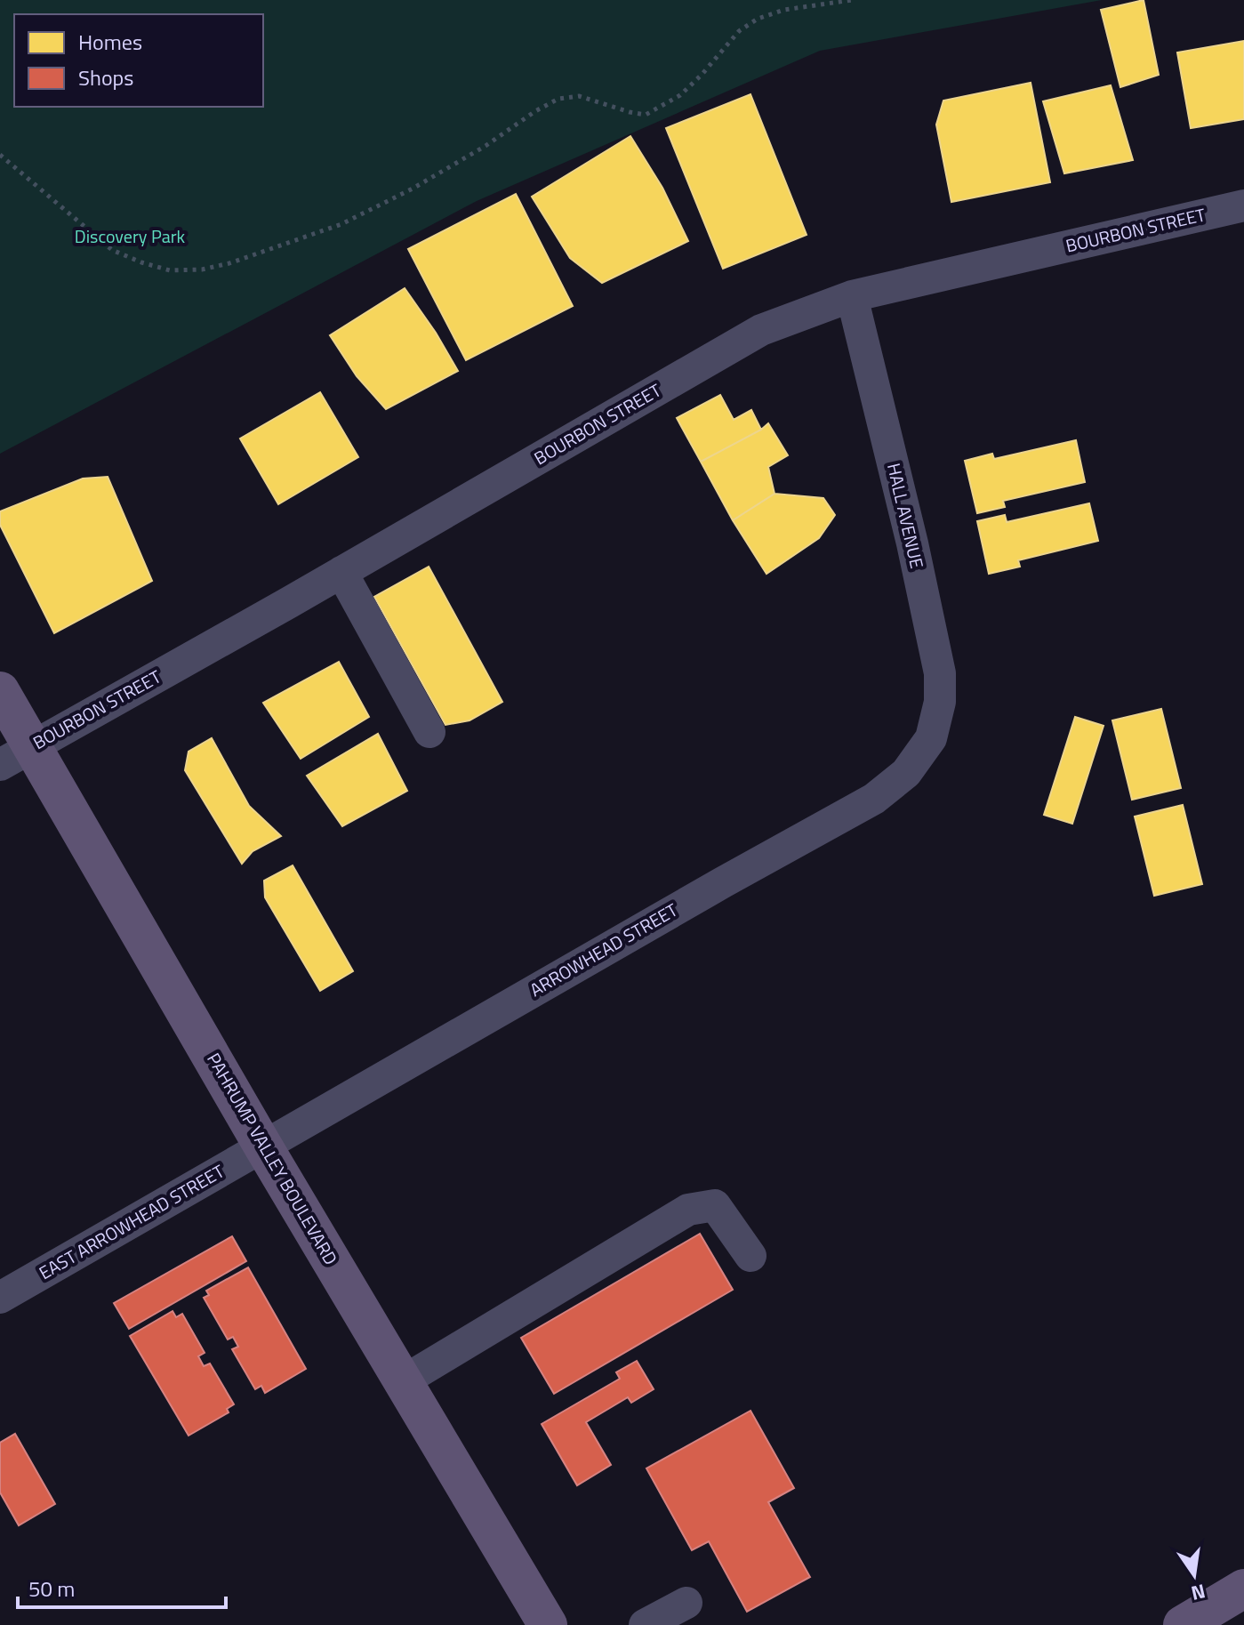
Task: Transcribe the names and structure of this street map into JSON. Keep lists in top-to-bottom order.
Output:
{
  "streets": {
    "main road": ["PAHRUMP VALLEY BOULEVARD"],
    "street": [
      "BOURBON STREET",
      "HALL AVENUE",
      "ARROWHEAD STREET",
      "EAST ARROWHEAD STREET"
    ]
  },
  "crossings": [
    ["BOURBON STREET", "HALL AVENUE"],
    ["BOURBON STREET", "PAHRUMP VALLEY BOULEVARD"],
    ["HALL AVENUE", "ARROWHEAD STREET"],
    ["ARROWHEAD STREET", "PAHRUMP VALLEY BOULEVARD"],
    ["ARROWHEAD STREET", "EAST ARROWHEAD STREET"],
    ["PAHRUMP VALLEY BOULEVARD", "EAST ARROWHEAD STREET"]
  ],
  "parks": ["Discovery Park"],
  "legend": ["Homes", "Shops"],
  "scale_bar": "50 m",
  "north": "bottom"
}
